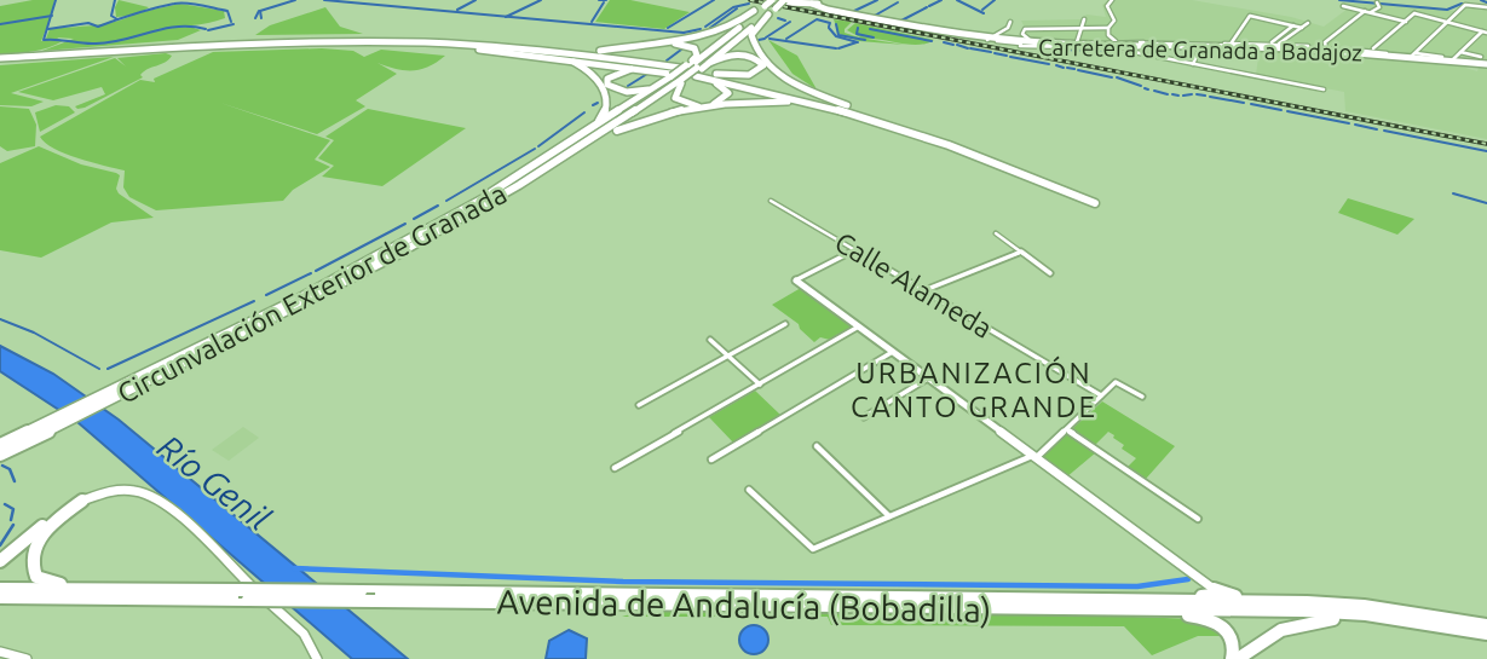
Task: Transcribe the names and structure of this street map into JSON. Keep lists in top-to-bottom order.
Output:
{
  "streets": {
    "highway": ["Carretera de Granada a Badajoz", "Circunvalación Exterior de Granada", "Avenida de Andalucía (Bobadilla)"],
    "street": ["Calle Alameda"]
  },
  "crossings": [
    ["Carretera de Granada a Badajoz", "Circunvalación Exterior de Granada"]
  ],
  "districts": ["URBANIZACIÓN CANTO GRANDE"],
  "water": ["Río Genil"]
}
